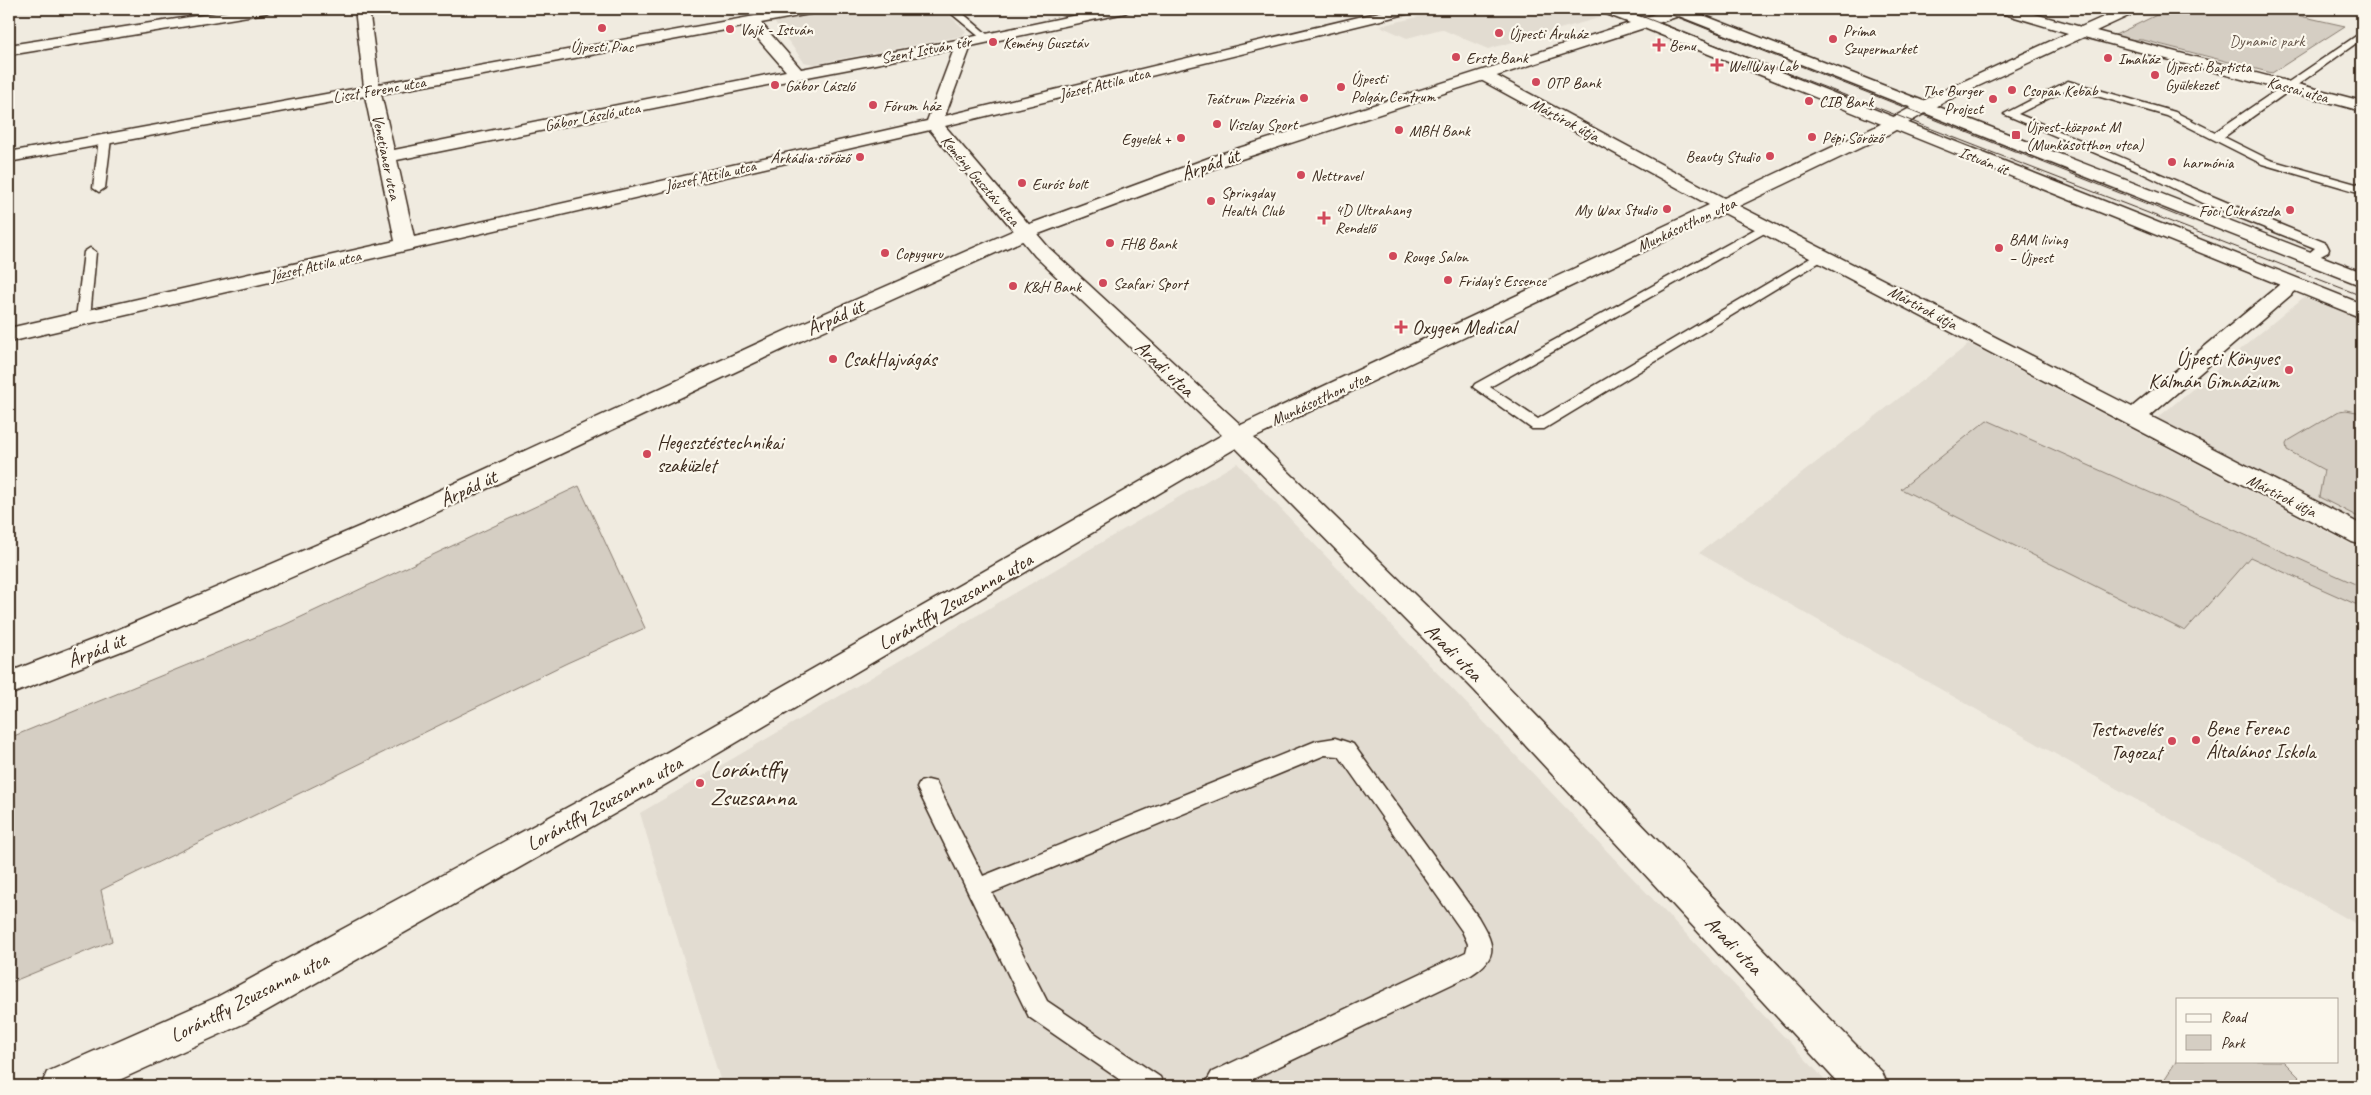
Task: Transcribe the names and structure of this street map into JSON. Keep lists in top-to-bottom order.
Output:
{
  "streets": {
    "street": [
      "Szent István tér",
      "József Attila utca",
      "Liszt Ferenc utca",
      "Kassai utca",
      "Gábor László utca",
      "Mártírok útja",
      "Venetianer utca",
      "István út",
      "Árpád út",
      "Kemény Gusztáv utca",
      "Munkásotthon utca",
      "Aradi utca",
      "Lorántffy Zsuzsanna utca"
    ]
  },
  "crossings": [
    ["Szent István tér", "Gábor László utca"],
    ["Szent István tér", "Kemény Gusztáv utca"],
    ["József Attila utca", "Venetianer utca"],
    ["József Attila utca", "Kemény Gusztáv utca"],
    ["Liszt Ferenc utca", "Venetianer utca"],
    ["Kassai utca", "Munkásotthon utca"],
    ["Gábor László utca", "Venetianer utca"],
    ["Mártírok útja", "Árpád út"],
    ["Mártírok útja", "Munkásotthon utca"],
    ["István út", "Árpád út"],
    ["István út", "Munkásotthon utca"],
    ["Árpád út", "Kemény Gusztáv utca"],
    ["Árpád út", "Aradi utca"],
    ["Kemény Gusztáv utca", "Aradi utca"],
    ["Munkásotthon utca", "Aradi utca"],
    ["Munkásotthon utca", "Lorántffy Zsuzsanna utca"],
    ["Aradi utca", "Lorántffy Zsuzsanna utca"]
  ],
  "parks": ["Dynamic park"],
  "places": {
    "other": [
      "Újpesti Piac",
      "Vajk - István",
      "Újpesti Áruház",
      "Príma Szupermarket",
      "Kemény Gusztáv",
      "Erste Bank",
      "Imaház",
      "Újpesti Baptista Gyülekezet",
      "OTP Bank",
      "Gábor László",
      "Újpesti Polgár Centrum",
      "Csopan Kebab",
      "Teátrum Pizzéria",
      "The Burger Project",
      "CIB Bank",
      "Fórum ház",
      "Viszlay Sport",
      "MBH Bank",
      "Pépi Söröző",
      "Egyelek +",
      "Beauty Studio",
      "Árkádia söröző",
      "harmónia",
      "Nettravel",
      "Eurós bolt",
      "Springday Health Club",
      "My Wax Studio",
      "Foci Cukrászda",
      "FHB Bank",
      "BAM living – Újpest",
      "Copyguru",
      "Rouge Salon",
      "Friday's Essence",
      "Szafari Sport",
      "K&H Bank",
      "CsakHajvágás",
      "Újpesti Könyves Kálmán Gimnázium",
      "Hegesztéstechnikai szaküzlet",
      "Bene Ferenc Általános Iskola",
      "Testnevelés Tagozat",
      "Lorántffy Zsuzsanna"
    ],
    "health": [
      "Benu",
      "WellWay Lab",
      "4D Ultrahang Rendelő",
      "Oxygen Medical"
    ],
    "transit": ["Újpest-központ M (Munkásotthon utca)"]
  },
  "legend": ["Road", "Park"]
}
